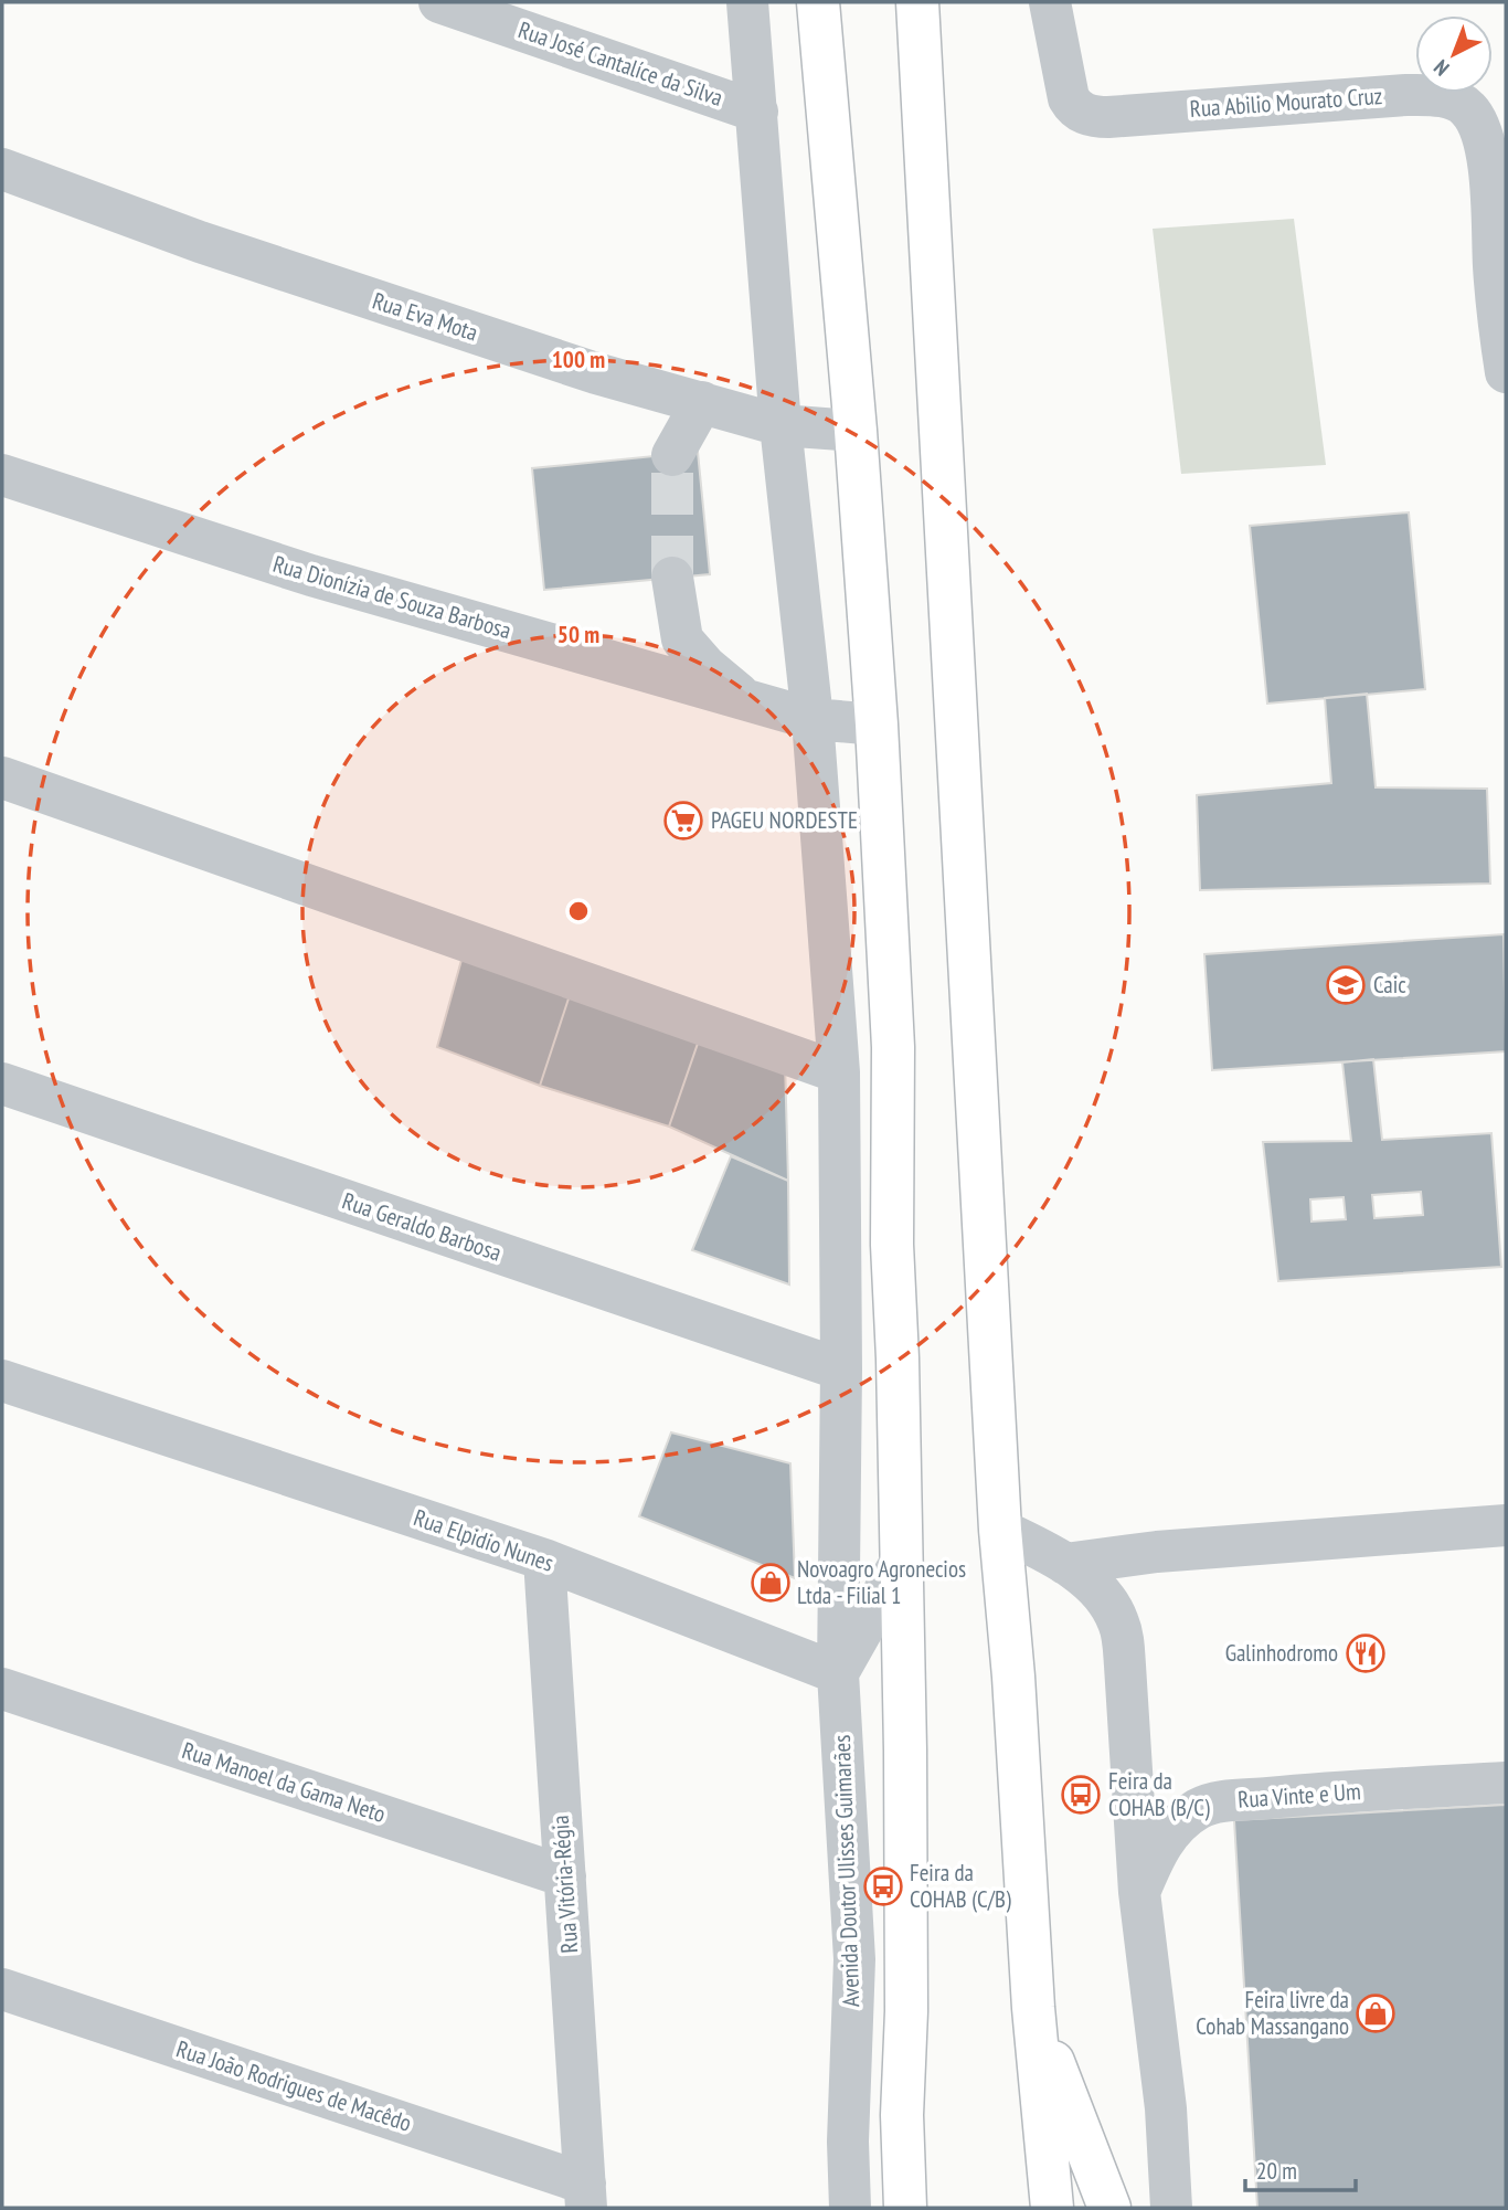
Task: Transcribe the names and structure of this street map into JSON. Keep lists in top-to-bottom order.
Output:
{
  "streets": {
    "street": [
      "Rua José Cantalíce da Silva",
      "Rua Abilio Mourato Cruz",
      "Rua Eva Mota",
      "Rua Dionízia de Souza Barbosa",
      "Rua Geraldo Barbosa",
      "Rua Elpidio Nunes",
      "Rua Manoel da Gama Neto",
      "Rua Vinte e Um",
      "Avenida Doutor Ulisses Guimarães",
      "Rua Vitória-Régia",
      "Rua João Rodrigues de Macêdo"
    ]
  },
  "crossings": [
    ["Rua José Cantalíce da Silva", "Avenida Doutor Ulisses Guimarães"],
    ["Rua Eva Mota", "Avenida Doutor Ulisses Guimarães"],
    ["Rua Dionízia de Souza Barbosa", "Avenida Doutor Ulisses Guimarães"],
    ["Rua Geraldo Barbosa", "Avenida Doutor Ulisses Guimarães"],
    ["Rua Elpidio Nunes", "Avenida Doutor Ulisses Guimarães"],
    ["Rua Elpidio Nunes", "Rua Vitória-Régia"],
    ["Rua Manoel da Gama Neto", "Rua Vitória-Régia"],
    ["Rua Vitória-Régia", "Rua João Rodrigues de Macêdo"]
  ],
  "places": {
    "supermarket": ["PAGEU NORDESTE"],
    "school or university": ["Caic"],
    "shop": ["Novoagro Agronecios Ltda - Filial 1", "Feira livre da Cohab Massangano"],
    "restaurant": ["Galinhodromo"],
    "bus stop": ["Feira da COHAB (B/C)", "Feira da COHAB (C/B)"]
  },
  "scale_bar": "20 m",
  "north": "bottom left",
  "rings": ["100 m", "50 m"]
}
